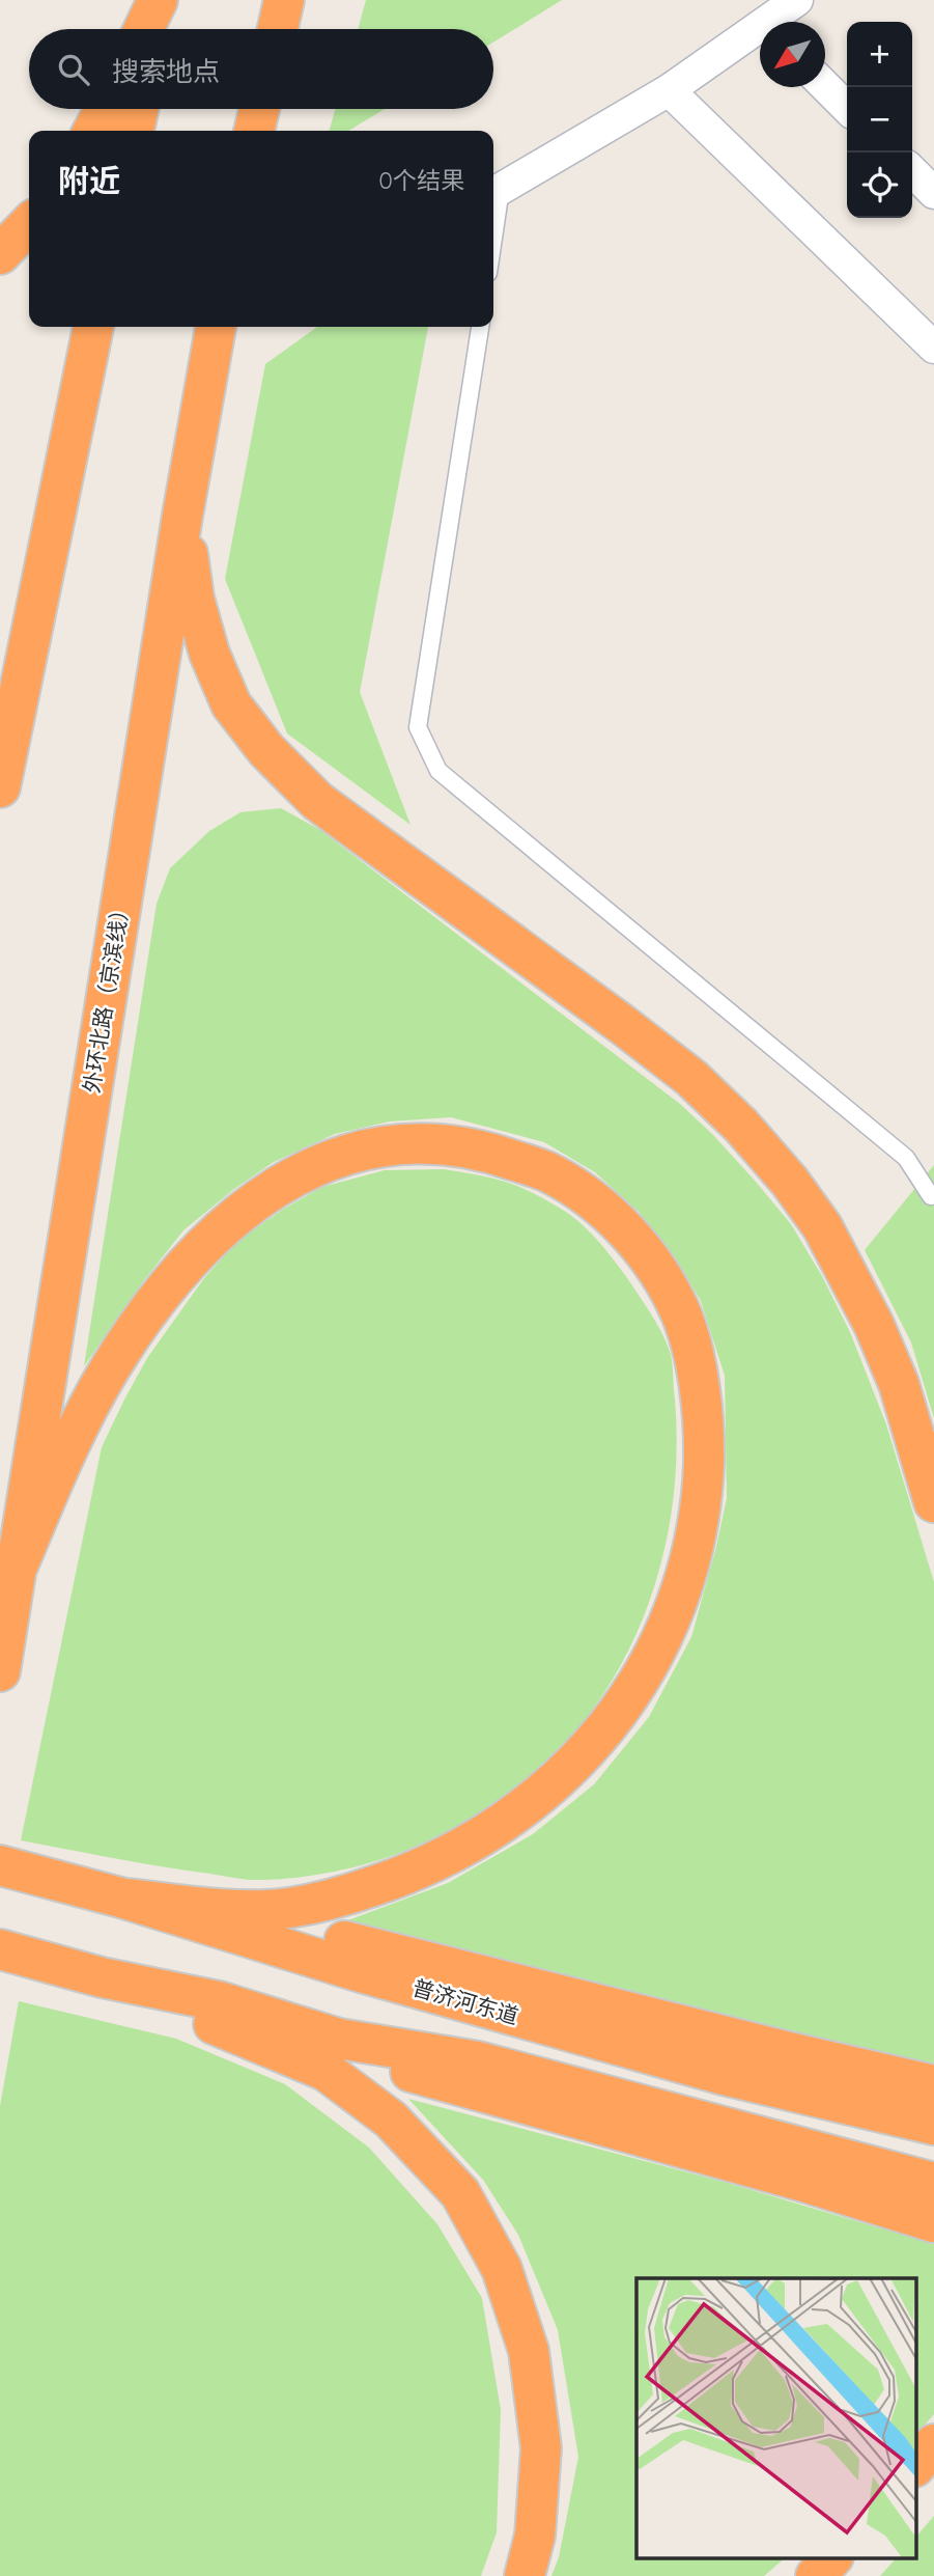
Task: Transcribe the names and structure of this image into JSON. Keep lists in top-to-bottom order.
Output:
{
  "streets": {
    "highway": ["外环北路（京滨线）", "普济河东道"]
  },
  "north": "bottom left",
  "page": {
    "map_buttons": ["+", "−"],
    "search": "搜索地点",
    "heading": ["附近", "0个结果"]
  }
}
